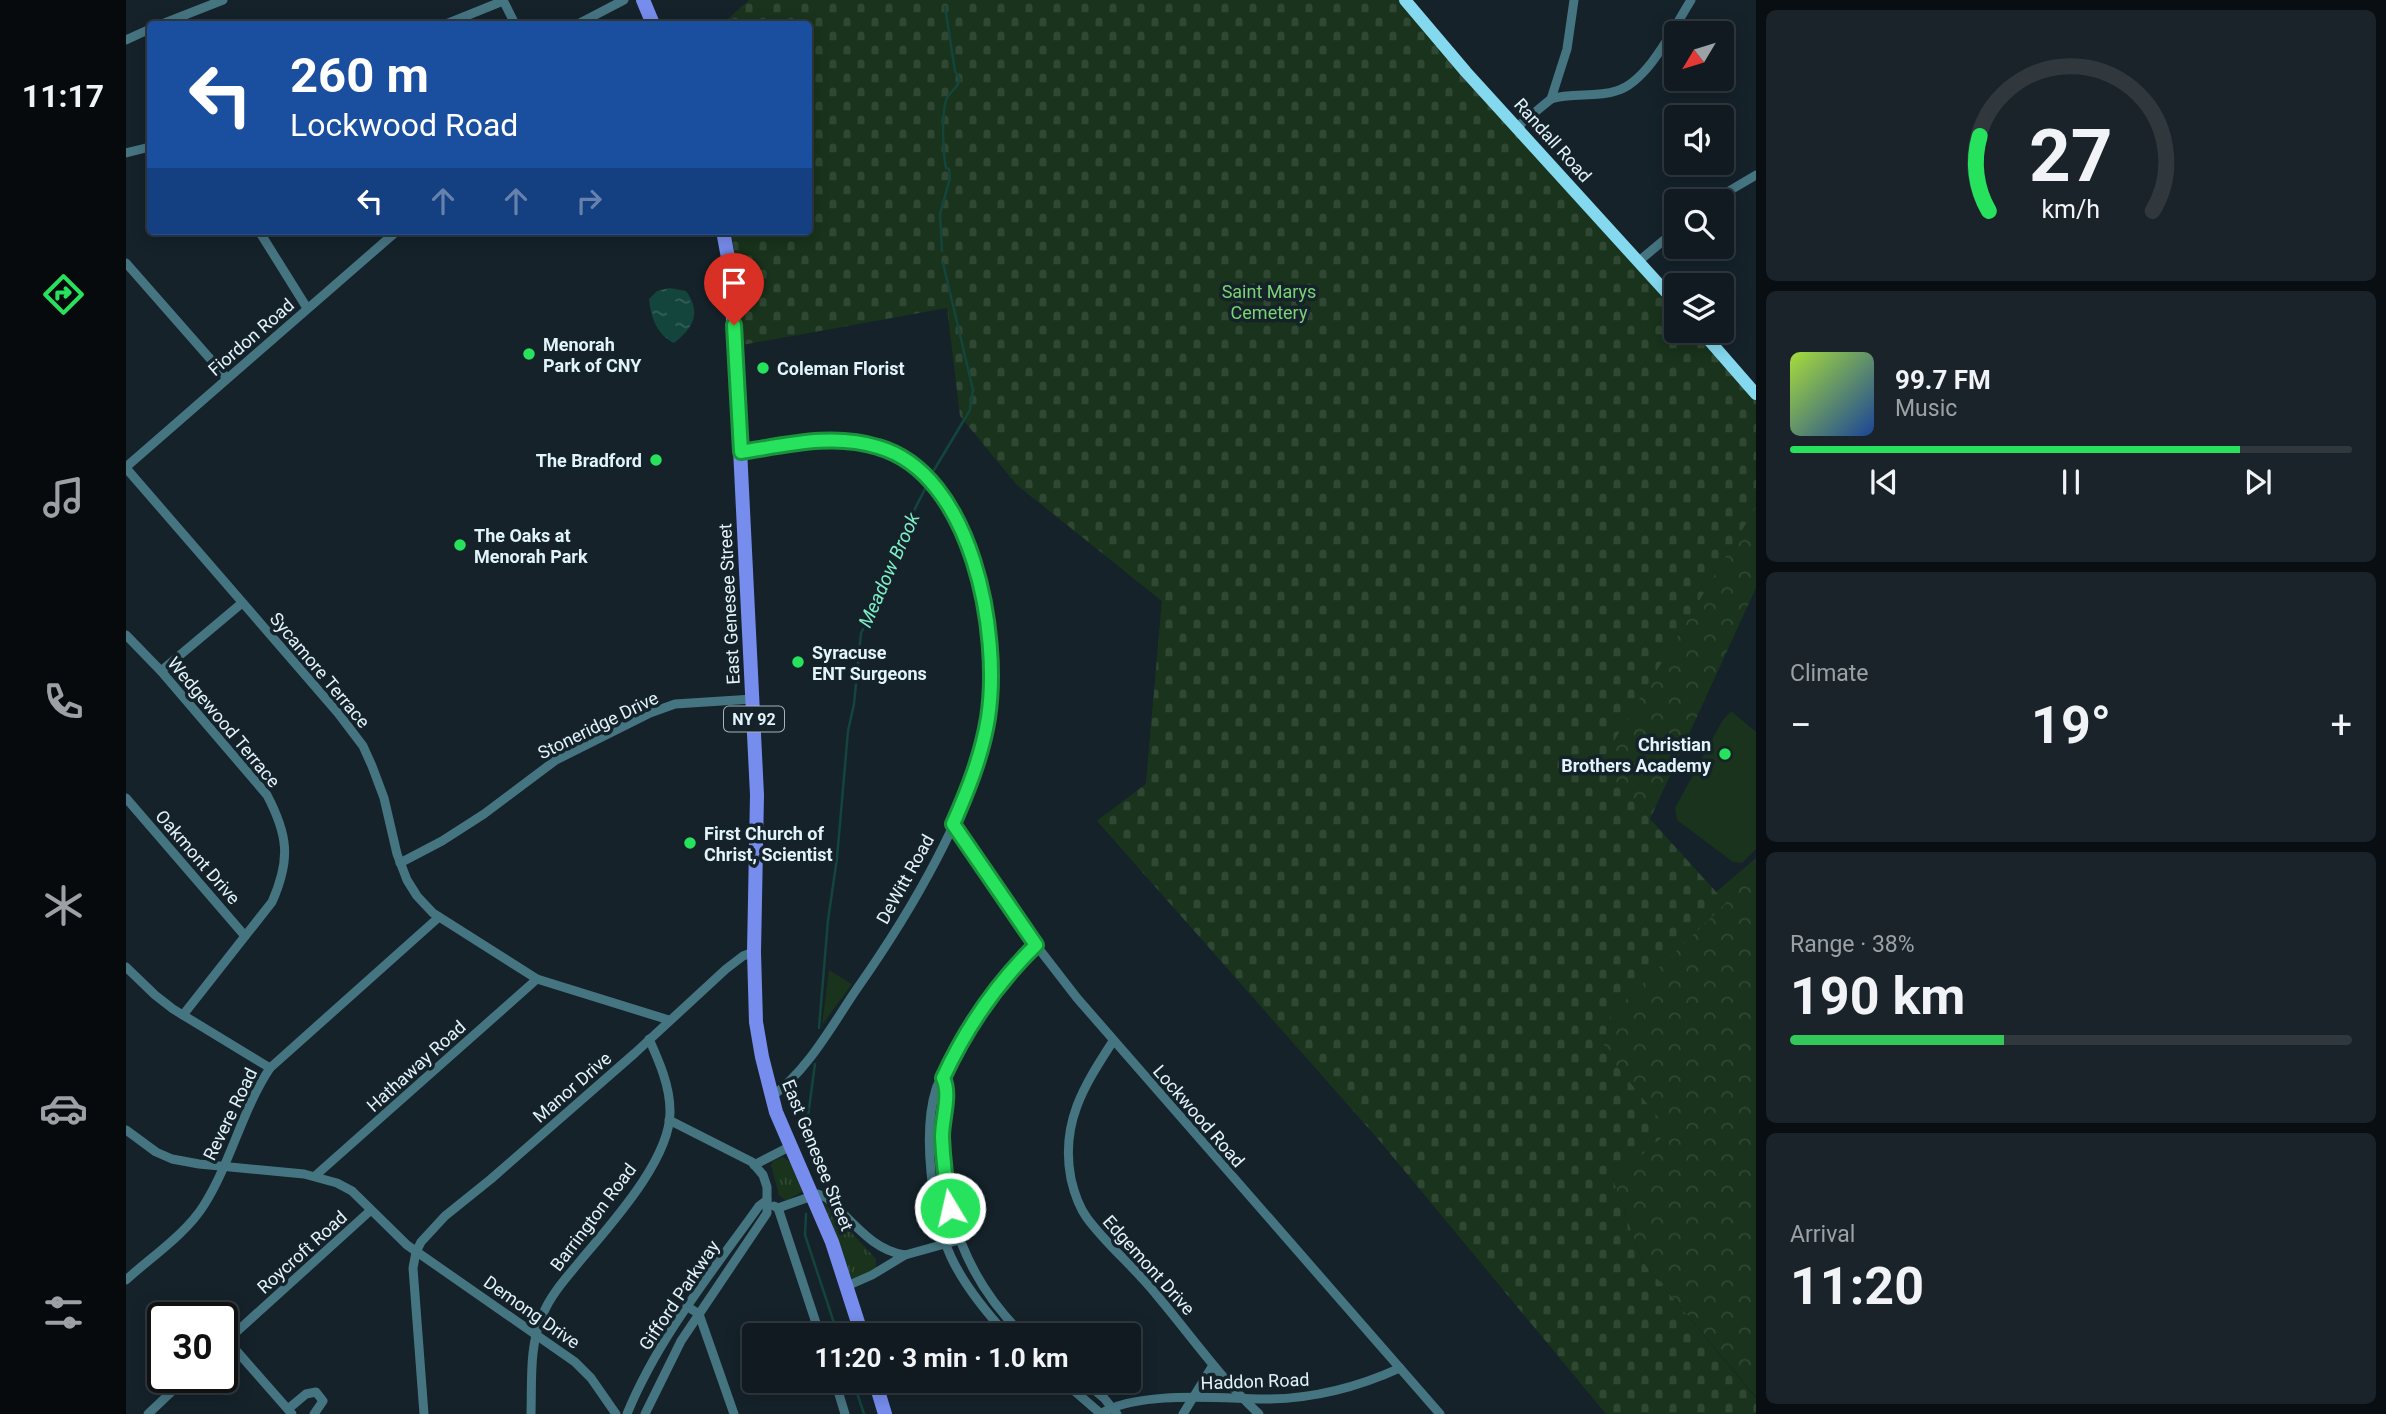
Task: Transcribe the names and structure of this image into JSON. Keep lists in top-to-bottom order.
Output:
{
  "streets": {
    "main road": ["East Genesee Street", "NY 92"],
    "street": [
      "Randall Road",
      "Fiordon Road",
      "Sycamore Terrace",
      "Wedgewood Terrace",
      "Stoneridge Drive",
      "Oakmont Drive",
      "DeWitt Road",
      "Hathaway Road",
      "Manor Drive",
      "Revere Road",
      "Lockwood Road",
      "Barrington Road",
      "Roycroft Road",
      "Edgemont Drive",
      "Gifford Parkway",
      "Demong Drive",
      "Haddon Road"
    ]
  },
  "crossings": [
    ["Fiordon Road", "Sycamore Terrace"],
    ["East Genesee Street", "Stoneridge Drive"],
    ["East Genesee Street", "DeWitt Road"],
    ["East Genesee Street", "Manor Drive"],
    ["Sycamore Terrace", "Stoneridge Drive"],
    ["Sycamore Terrace", "Hathaway Road"],
    ["Sycamore Terrace", "Manor Drive"],
    ["Sycamore Terrace", "Revere Road"],
    ["Wedgewood Terrace", "Oakmont Drive"],
    ["DeWitt Road", "Lockwood Road"],
    ["Hathaway Road", "Demong Drive"],
    ["Manor Drive", "Barrington Road"],
    ["Manor Drive", "Demong Drive"],
    ["Revere Road", "Demong Drive"],
    ["Lockwood Road", "Edgemont Drive"],
    ["Lockwood Road", "Haddon Road"],
    ["Barrington Road", "Demong Drive"],
    ["Roycroft Road", "Demong Drive"],
    ["Edgemont Drive", "Haddon Road"]
  ],
  "water": ["Meadow Brook"],
  "parks": ["Saint Marys Cemetery"],
  "places": [
    "Menorah Park of CNY",
    "Coleman Florist",
    "The Bradford",
    "The Oaks at Menorah Park",
    "Syracuse ENT Surgeons",
    "Christian Brothers Academy",
    "First Church of Christ, Scientist"
  ],
  "north": "bottom left",
  "page": {
    "tabs": "11:17",
    "turn": ["260 m", "Lockwood Road"],
    "song": ["99.7 FM", "Music"],
    "tile": [
      "Climate",
      ["Range · 38%", "190 km"],
      ["Arrival", "11:20"]
    ],
    "heat": ["−", "19°", "+"],
    "limit": "30",
    "trip": "11:20 · 3 min · 1.0 km",
    "gauge": ["27", "km/h"]
  }
}
